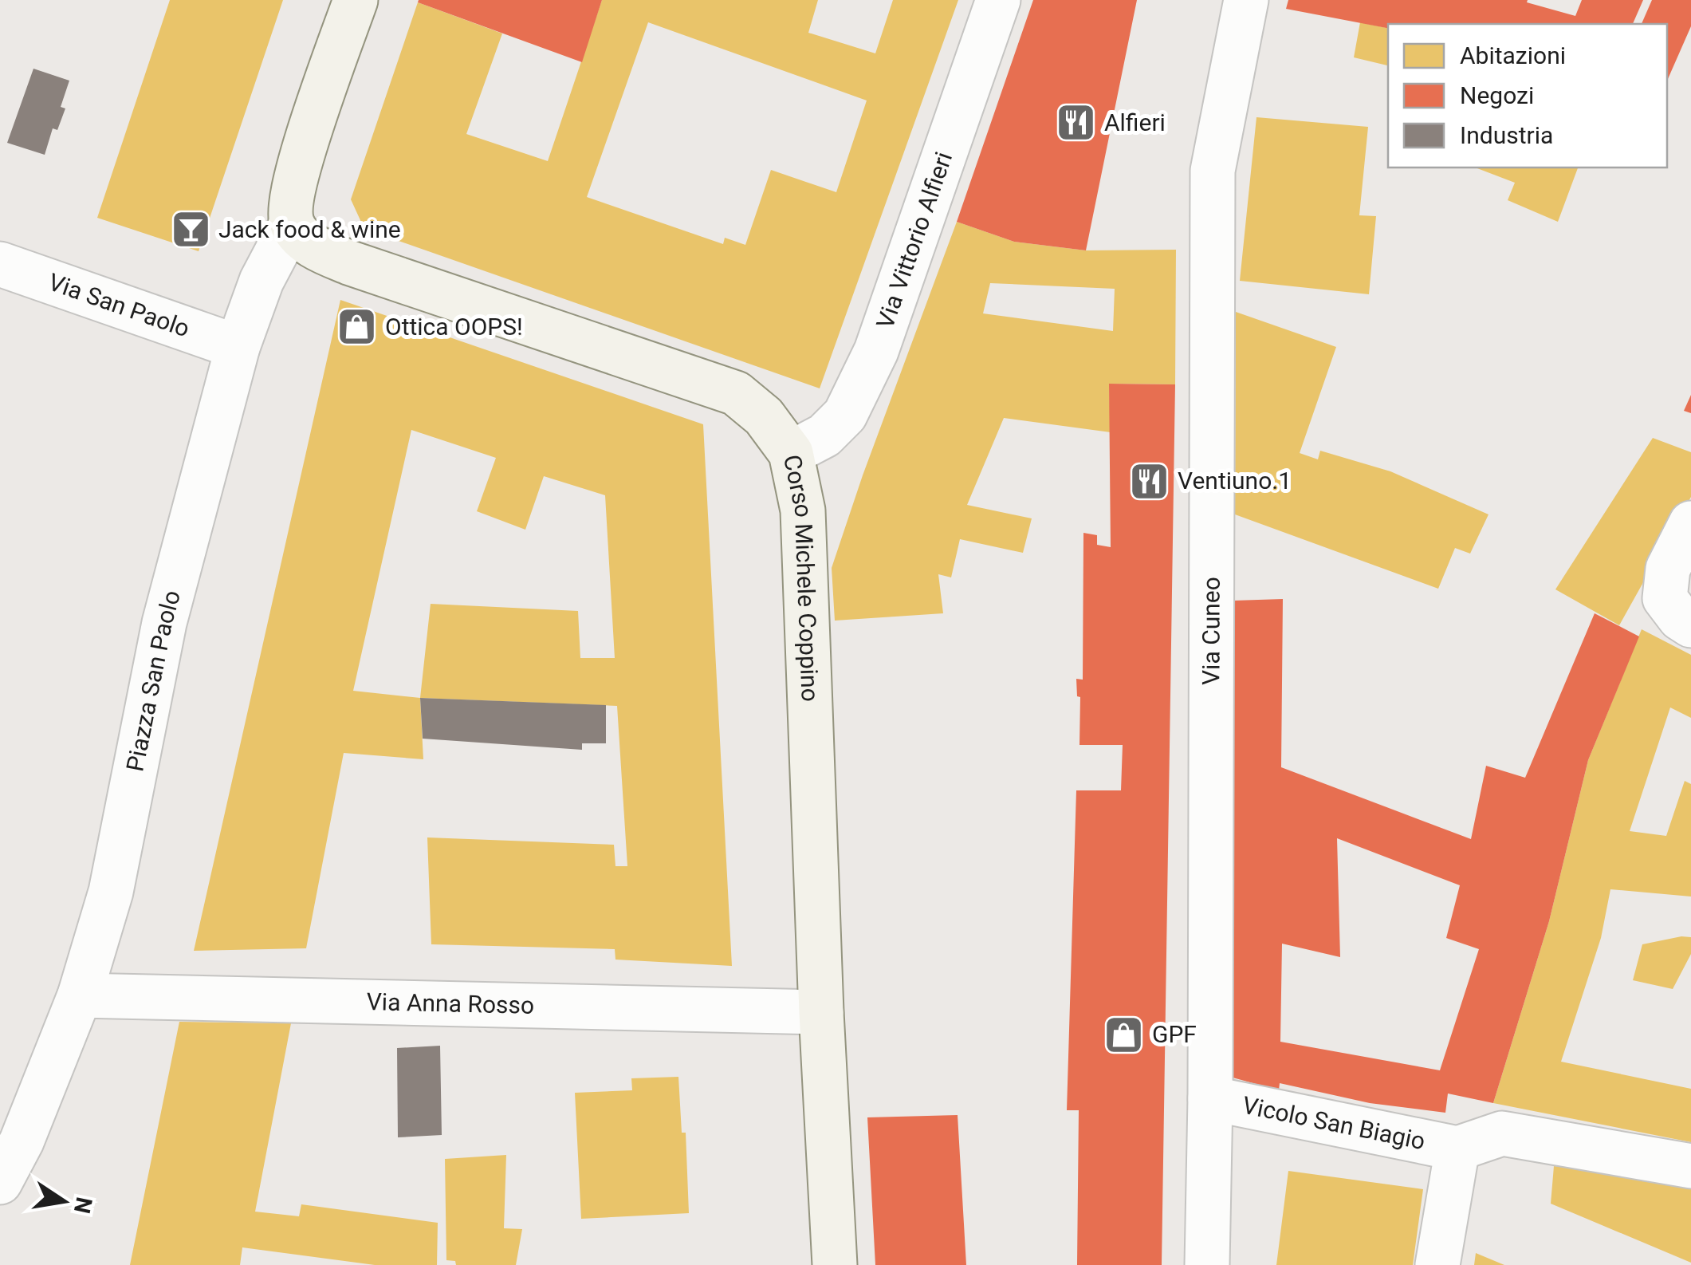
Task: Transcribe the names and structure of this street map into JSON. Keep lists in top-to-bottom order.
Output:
{
  "streets": {
    "main road": ["Corso Michele Coppino"],
    "street": [
      "Via Vittorio Alfieri",
      "Via San Paolo",
      "Via Cuneo",
      "Piazza San Paolo",
      "Via Anna Rosso",
      "Vicolo San Biagio"
    ]
  },
  "crossings": [
    ["Via Vittorio Alfieri", "Corso Michele Coppino"],
    ["Via San Paolo", "Piazza San Paolo"],
    ["Corso Michele Coppino", "Piazza San Paolo"],
    ["Corso Michele Coppino", "Via Anna Rosso"],
    ["Via Cuneo", "Vicolo San Biagio"],
    ["Piazza San Paolo", "Via Anna Rosso"]
  ],
  "places": {
    "restaurant": ["Alfieri", "Ventiuno.1"],
    "bar": ["Jack food & wine"],
    "shop": ["Ottica OOPS!", "GPF"]
  },
  "legend": ["Abitazioni", "Negozi", "Industria"],
  "north": "right"
}
